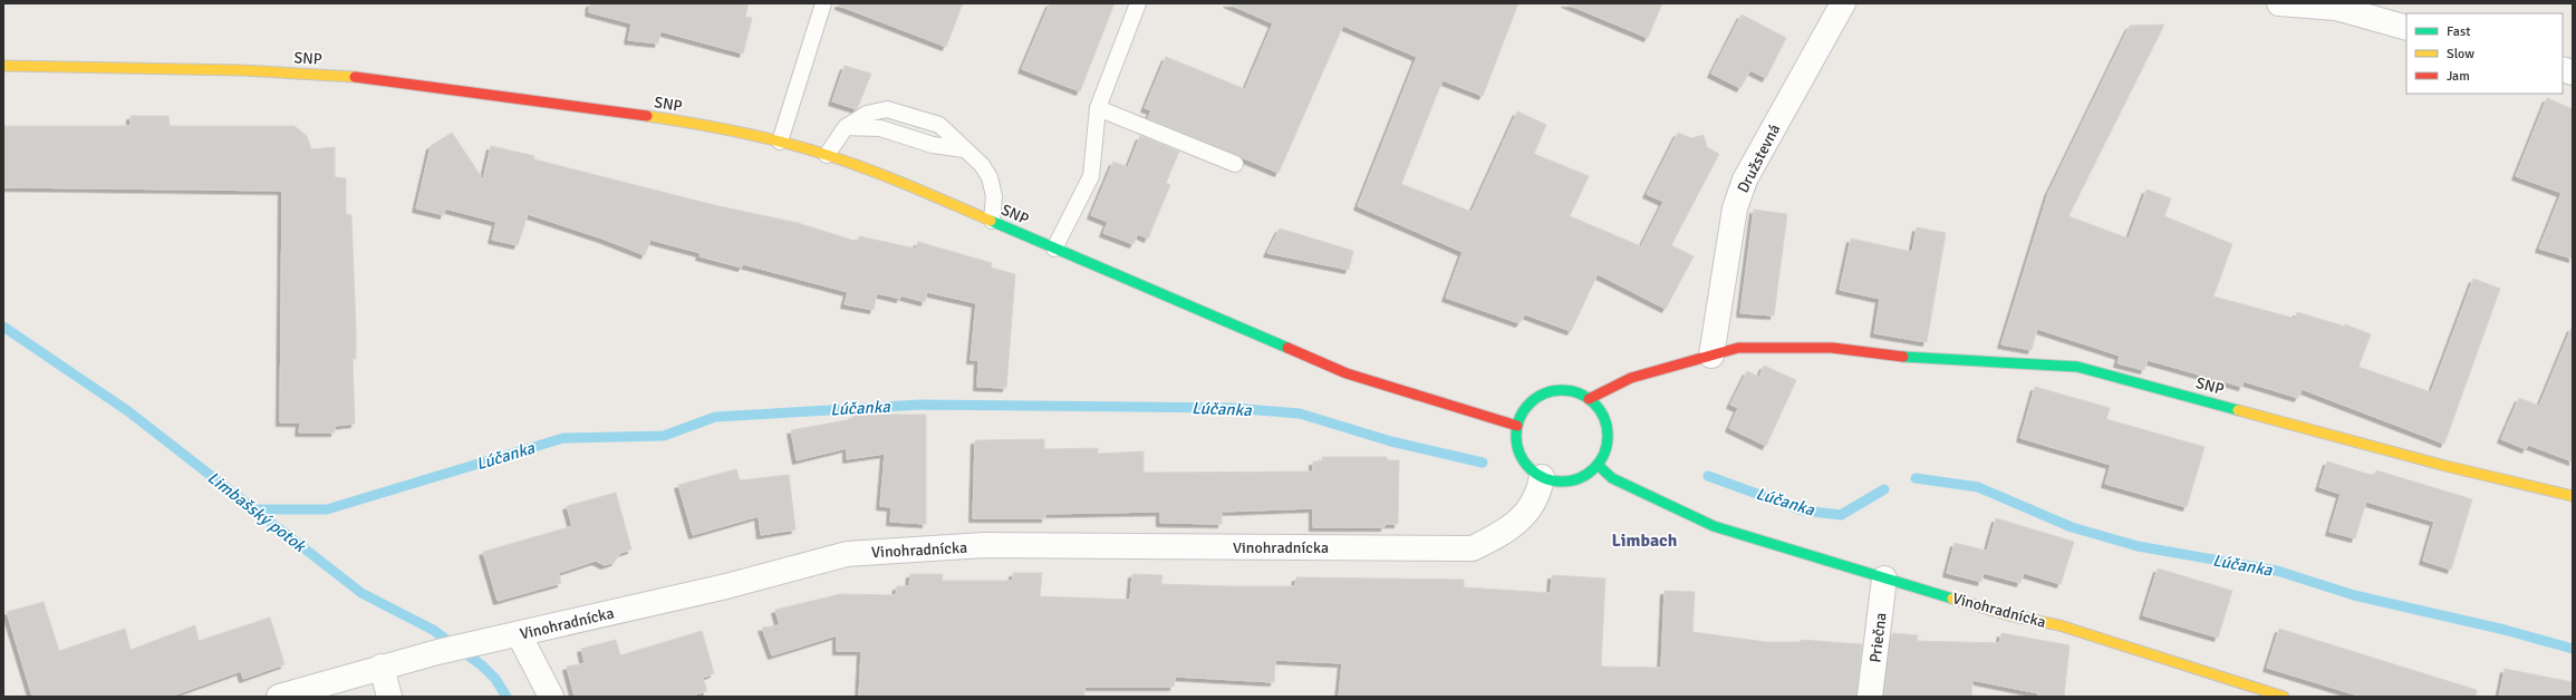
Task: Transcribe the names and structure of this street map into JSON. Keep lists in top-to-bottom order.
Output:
{
  "streets": {
    "street": [
      "SNP",
      "Družstevná",
      "Vinohradnícka",
      "Priečna"
    ]
  },
  "crossings": [
    ["SNP", "Družstevná"],
    ["SNP", "Vinohradnícka"],
    ["Vinohradnícka", "Priečna"]
  ],
  "districts": ["Limbach"],
  "water": ["Lúčanka", "Limbašský potok"],
  "legend": ["Fast", "Slow", "Jam"]
}
